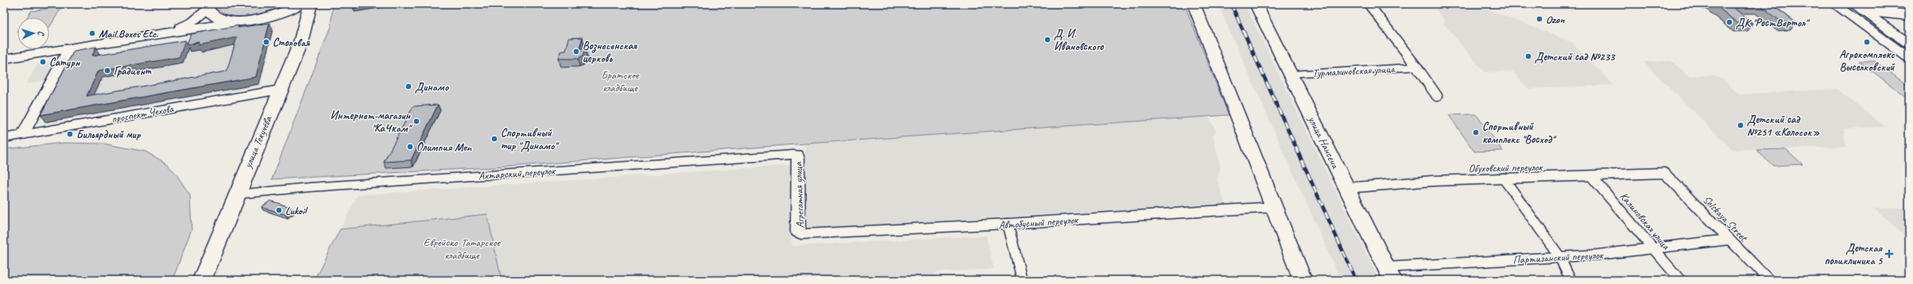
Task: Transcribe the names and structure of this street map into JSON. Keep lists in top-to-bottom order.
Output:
{
  "streets": {
    "main road": ["проспект Чехова", "улица Текучёва", "улица Нансена"],
    "street": [
      "Турмалиновская улица",
      "Обуховский переулок",
      "Ахтарский переулок",
      "Агрегатная улица",
      "Selskaya Street",
      "Калиновская улица",
      "Автобусный переулок",
      "Партизанский переулок"
    ]
  },
  "crossings": [
    ["Турмалиновская улица", "улица Нансена"],
    ["проспект Чехова", "улица Текучёва"],
    ["улица Текучёва", "Ахтарский переулок"],
    ["улица Нансена", "Обуховский переулок"],
    ["улица Нансена", "Партизанский переулок"],
    ["Обуховский переулок", "Selskaya Street"],
    ["Обуховский переулок", "Калиновская улица"],
    ["Ахтарский переулок", "Агрегатная улица"],
    ["Агрегатная улица", "Автобусный переулок"],
    ["Selskaya Street", "Партизанский переулок"],
    ["Калиновская улица", "Партизанский переулок"]
  ],
  "parks": ["Братское кладбище", "Еврейско-Татарское кладбище"],
  "places": {
    "other": [
      "Ozon",
      "ДК \"РостВертол\"",
      "Mail Boxes Etc.",
      "Д. И. Ивановского",
      "Столовая",
      "Агрокомплекс Выселковский",
      "Вознесенская церковь",
      "Детский сад №233",
      "Сатурн",
      "Градиент",
      "Динамо",
      "Интернет-магазин \"КаЧкам\"",
      "Детский сад №251 «Колосок»",
      "Спортивный комплекс \"Восход\"",
      "Бильярдный мир",
      "Спортивный тир \"Динамо\"",
      "Олимпия Men",
      "Lukoil"
    ],
    "health": ["Детская поликлиника 5"]
  },
  "north": "right"
}
